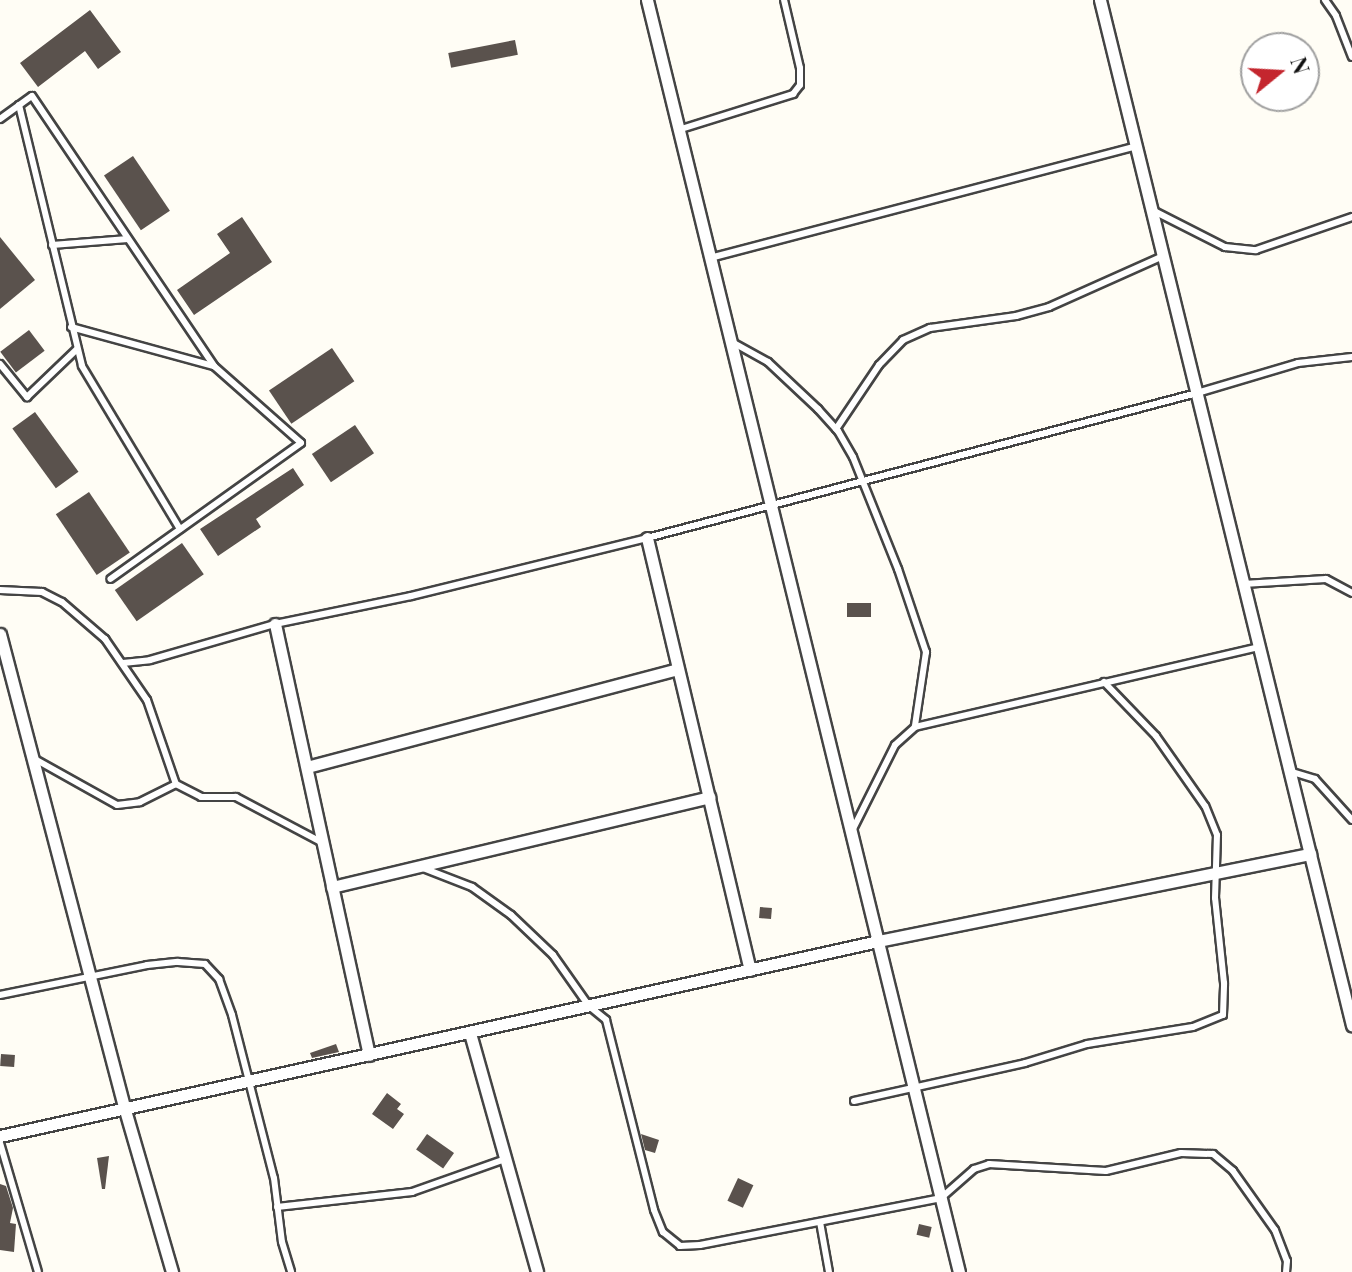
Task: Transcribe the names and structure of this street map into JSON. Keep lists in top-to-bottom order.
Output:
{
  "north": "right"
}
